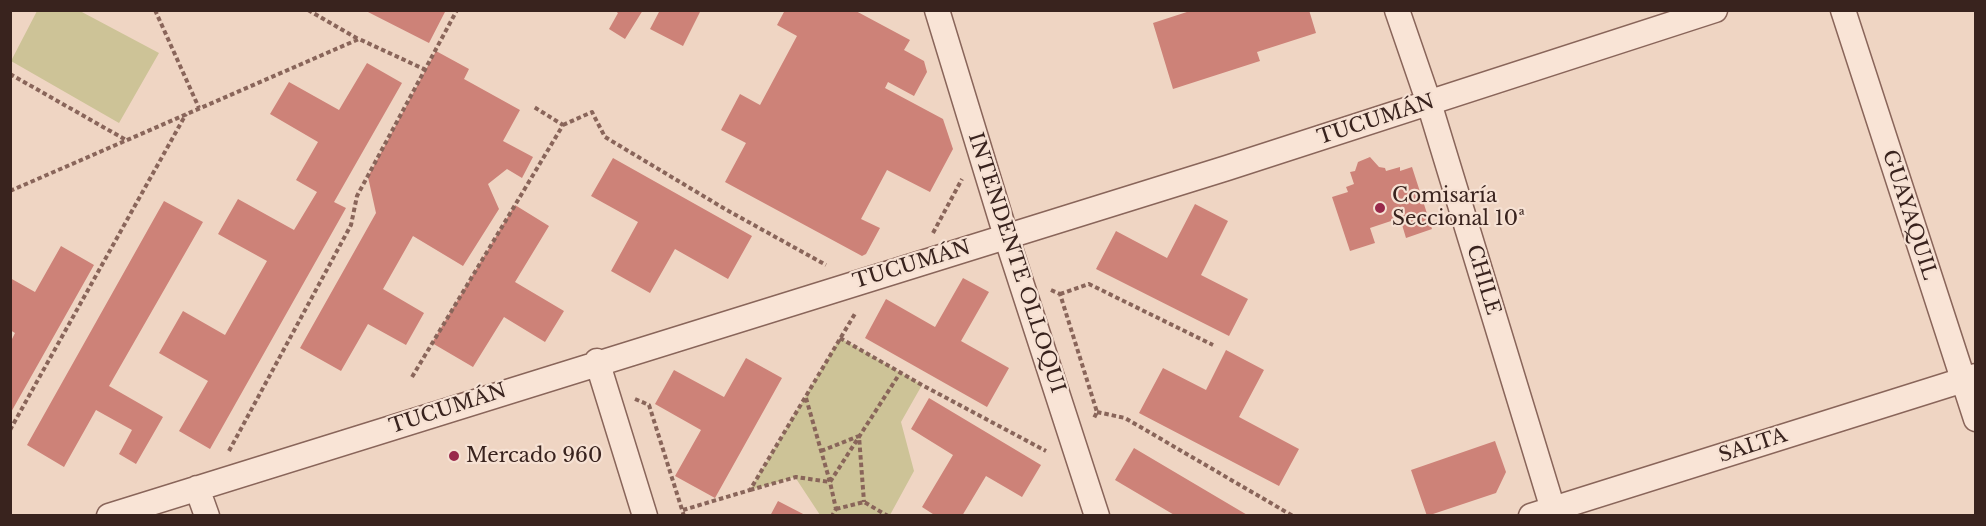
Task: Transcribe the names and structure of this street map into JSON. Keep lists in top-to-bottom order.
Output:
{
  "streets": {
    "street": [
      "TUCUMÁN",
      "GUAYAQUIL",
      "INTENDENTE OLLOQUI",
      "CHILE",
      "SALTA"
    ]
  },
  "crossings": [
    ["TUCUMÁN", "INTENDENTE OLLOQUI"],
    ["TUCUMÁN", "CHILE"],
    ["GUAYAQUIL", "SALTA"],
    ["CHILE", "SALTA"]
  ],
  "places": ["Comisaría Seccional 10ª", "Mercado 960"]
}
